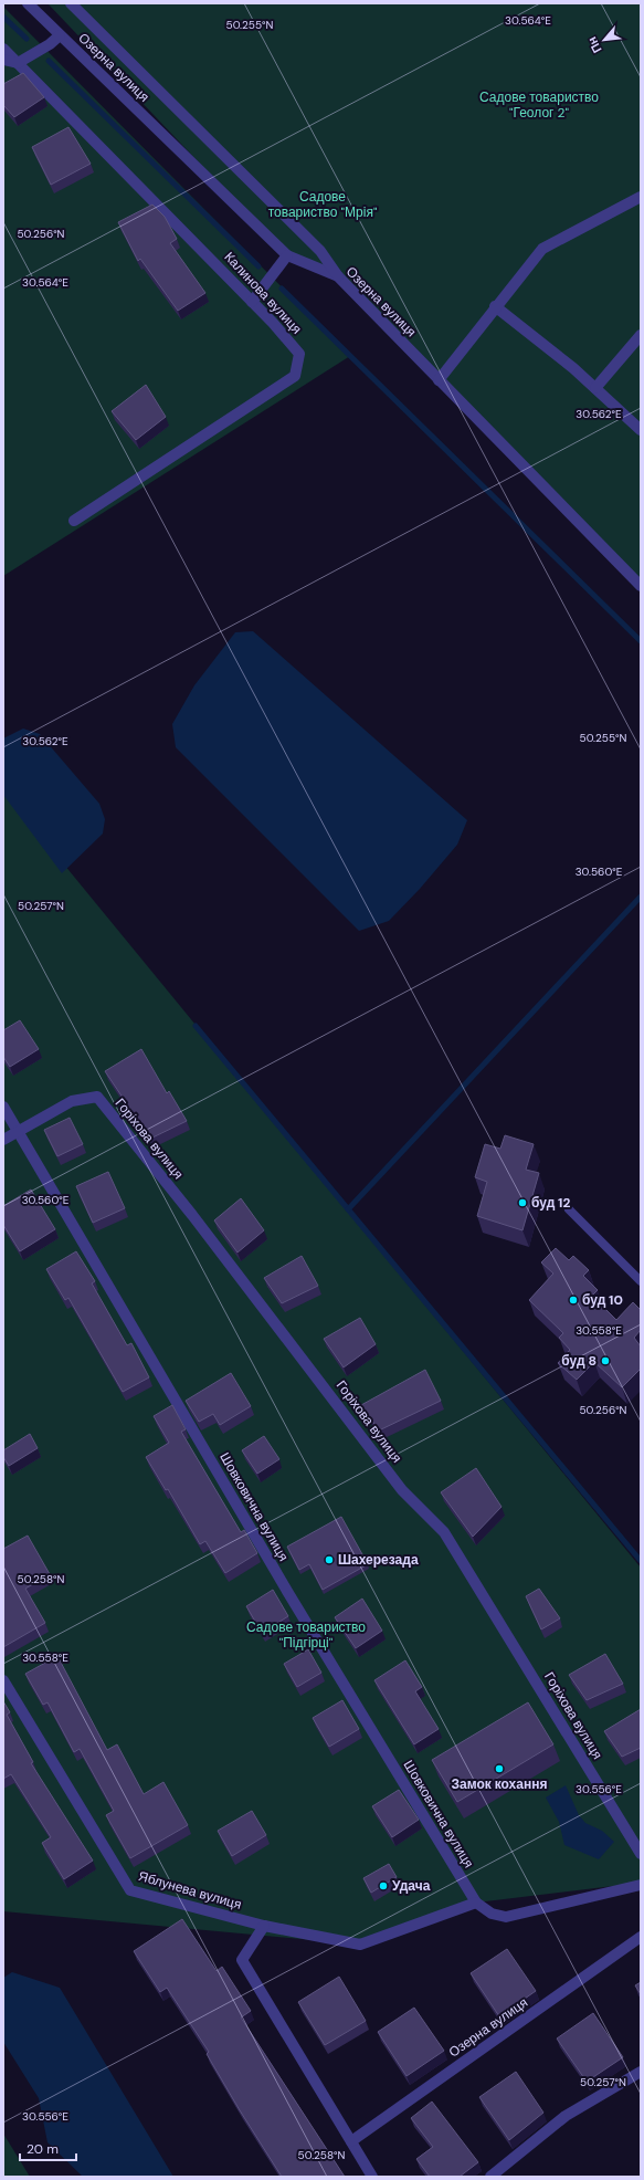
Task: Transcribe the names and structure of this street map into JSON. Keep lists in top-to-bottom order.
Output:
{
  "streets": {
    "street": [
      "Озерна вулиця",
      "Калинова вулиця",
      "Горіхова вулиця",
      "Шовковична вулиця",
      "Яблунева вулиця"
    ]
  },
  "crossings": [
    ["Горіхова вулиця", "Шовковична вулиця"],
    ["Шовковична вулиця", "Яблунева вулиця"]
  ],
  "parks": ["Садове товариство \"Геолог 2\"", "Садове товариство \"Мрія\"", "Садове товариство \"Підгірці\""],
  "places": [
    "буд 12",
    "буд 10",
    "буд 8",
    "Шахерезада",
    "Замок кохання",
    "Удача"
  ],
  "scale_bar": "20 m",
  "north": "bottom left",
  "coordinates": [
    "30.564°E",
    "50.255°N",
    "50.256°N",
    "30.562°E",
    "30.560°E",
    "50.257°N",
    "30.558°E",
    "50.258°N",
    "30.556°E"
  ]
}
